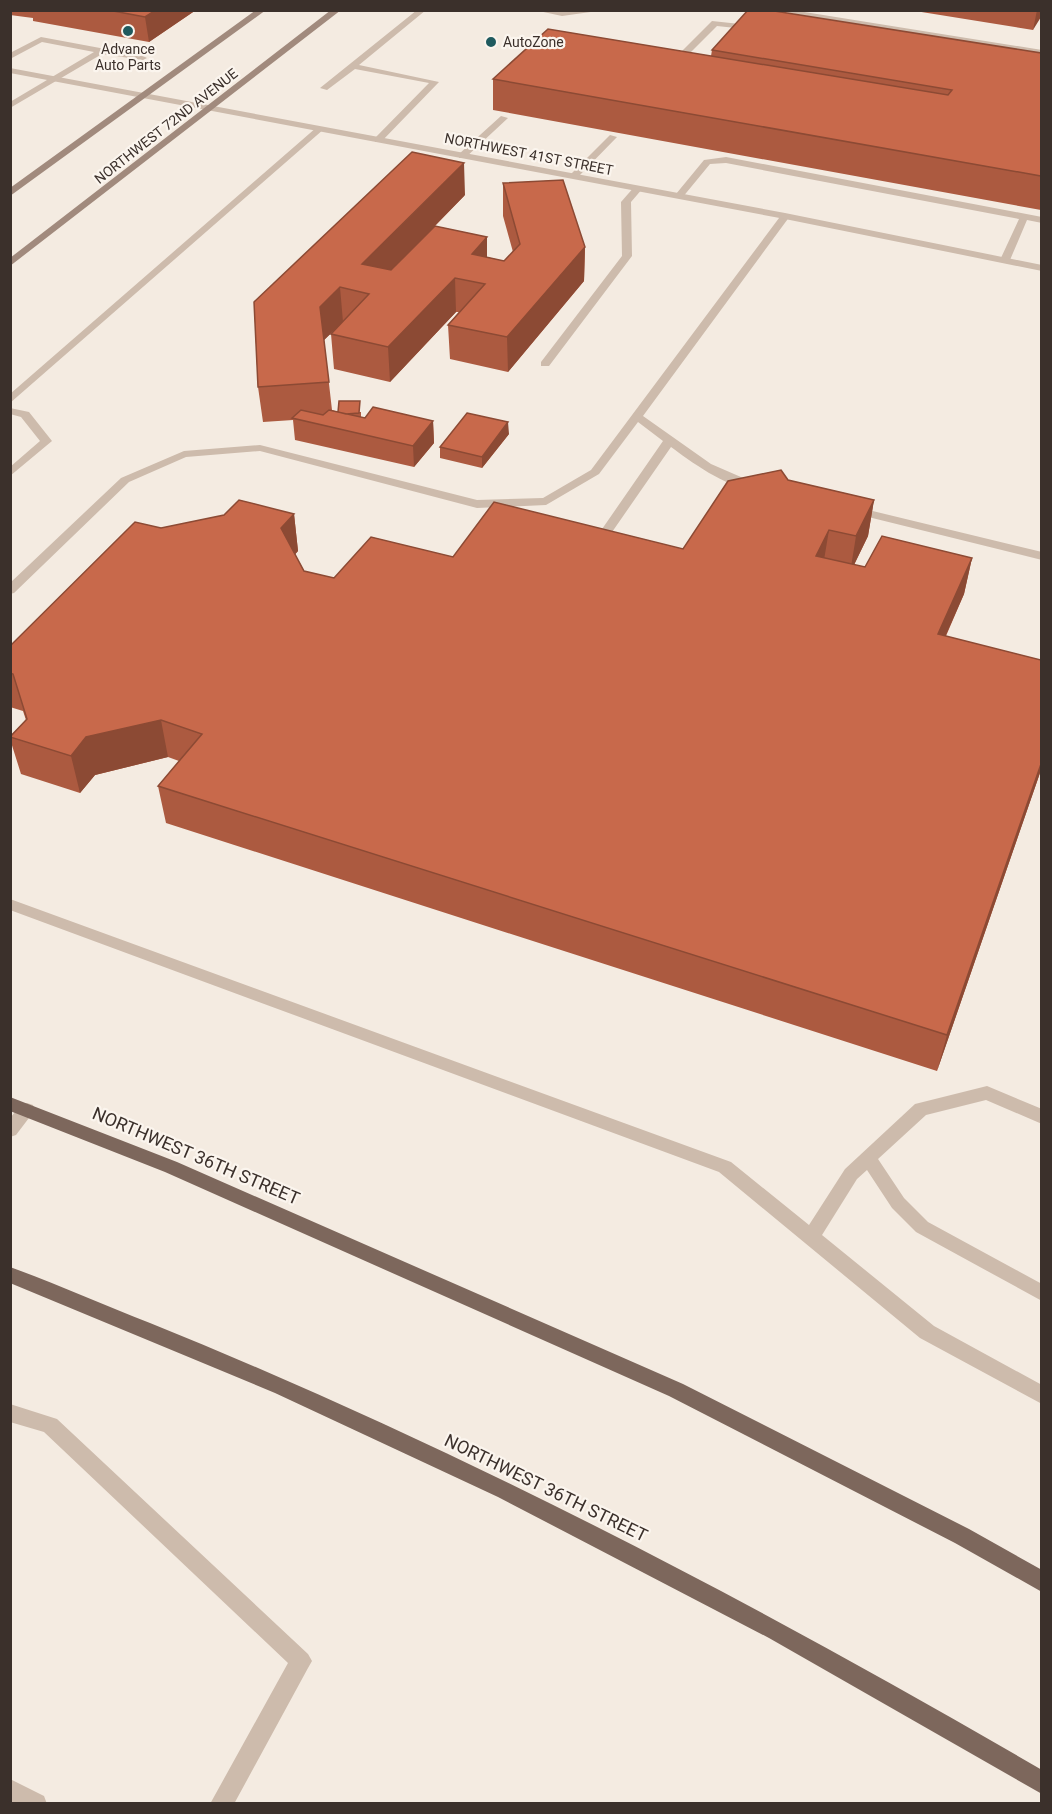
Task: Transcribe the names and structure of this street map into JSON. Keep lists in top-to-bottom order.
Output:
{
  "streets": {
    "main road": ["NORTHWEST 72ND AVENUE", "NORTHWEST 36TH STREET"],
    "street": ["NORTHWEST 41ST STREET"]
  },
  "crossings": [
    ["NORTHWEST 72ND AVENUE", "NORTHWEST 41ST STREET"]
  ],
  "places": ["Advance Auto Parts", "AutoZone"]
}
